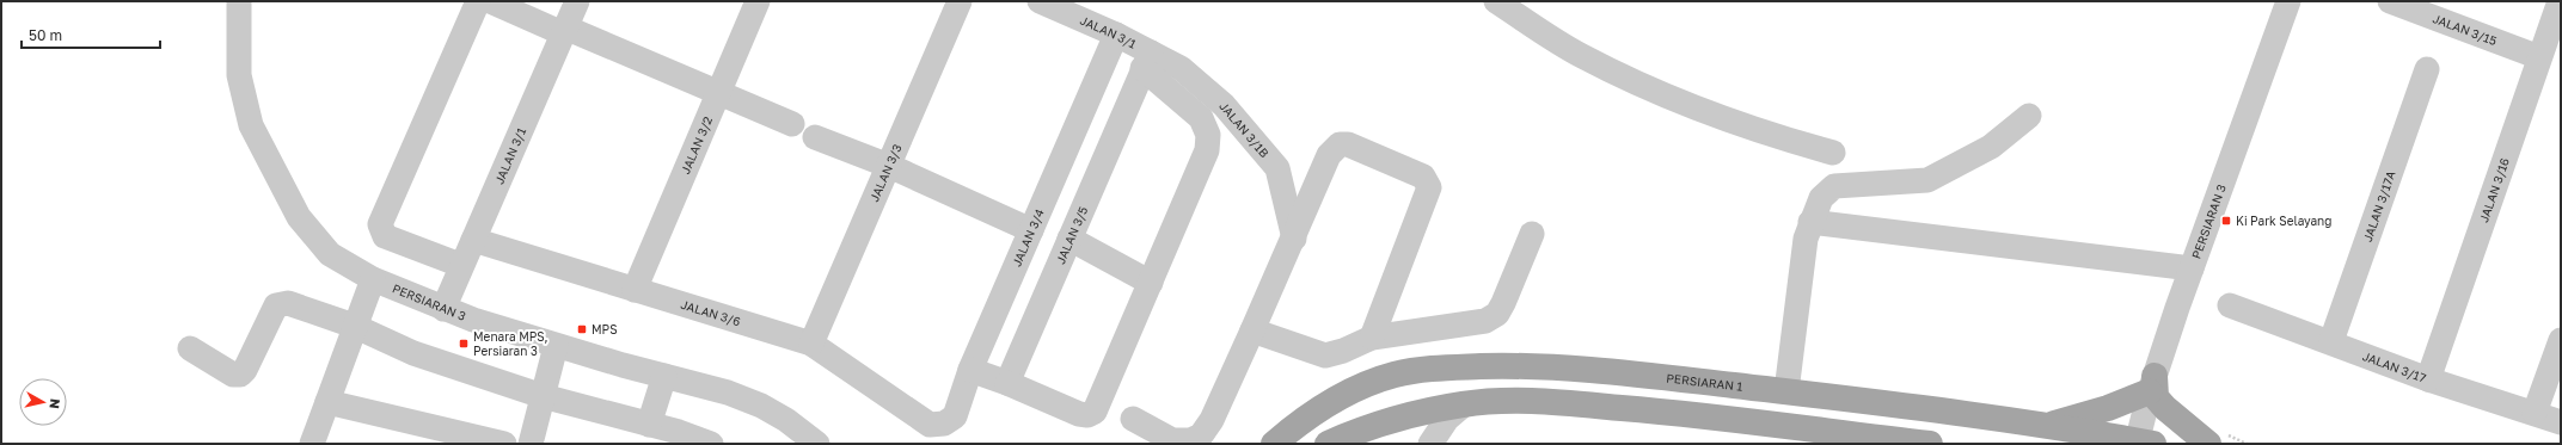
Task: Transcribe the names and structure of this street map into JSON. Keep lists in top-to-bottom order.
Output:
{
  "streets": {
    "main road": ["PERSIARAN 1"],
    "street": [
      "JALAN 3/15",
      "JALAN 3/1",
      "JALAN 3/1B",
      "JALAN 3/2",
      "JALAN 3/3",
      "JALAN 3/16",
      "JALAN 3/17A",
      "PERSIARAN 3",
      "JALAN 3/5",
      "JALAN 3/4",
      "JALAN 3/6",
      "JALAN 3/17"
    ]
  },
  "crossings": [
    ["JALAN 3/15", "JALAN 3/16"],
    ["JALAN 3/1", "JALAN 3/1B"],
    ["JALAN 3/1", "PERSIARAN 3"],
    ["JALAN 3/1", "JALAN 3/5"],
    ["JALAN 3/1", "JALAN 3/4"],
    ["JALAN 3/1", "JALAN 3/6"],
    ["JALAN 3/1B", "JALAN 3/5"],
    ["JALAN 3/2", "JALAN 3/6"],
    ["JALAN 3/3", "JALAN 3/6"],
    ["JALAN 3/16", "JALAN 3/17"],
    ["JALAN 3/17A", "JALAN 3/17"],
    ["PERSIARAN 3", "PERSIARAN 1"],
    ["JALAN 3/4", "JALAN 3/6"]
  ],
  "places": {
    "transit": ["Ki Park Selayang", "MPS", "Menara MPS, Persiaran 3"]
  },
  "scale_bar": "50 m",
  "north": "right"
}
